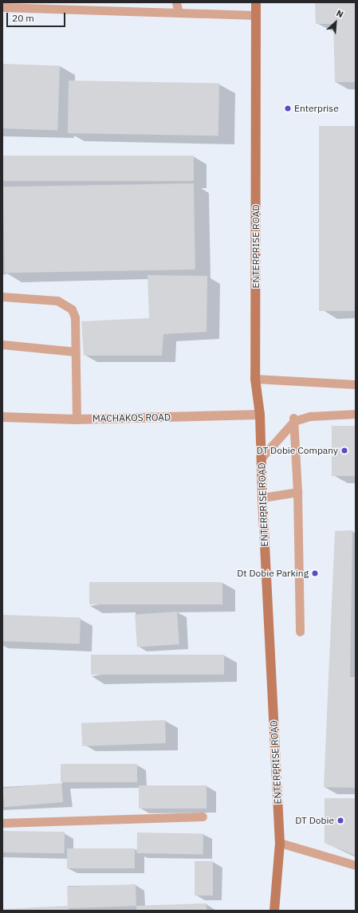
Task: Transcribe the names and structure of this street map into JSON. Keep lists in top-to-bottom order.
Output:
{
  "streets": {
    "main road": ["ENTERPRISE ROAD"],
    "street": ["MACHAKOS ROAD"]
  },
  "crossings": [
    ["ENTERPRISE ROAD", "MACHAKOS ROAD"]
  ],
  "places": [
    "Enterprise",
    "DT Dobie Company",
    "Dt Dobie Parking",
    "DT Dobie"
  ],
  "scale_bar": "20 m",
  "north": "top right"
}
